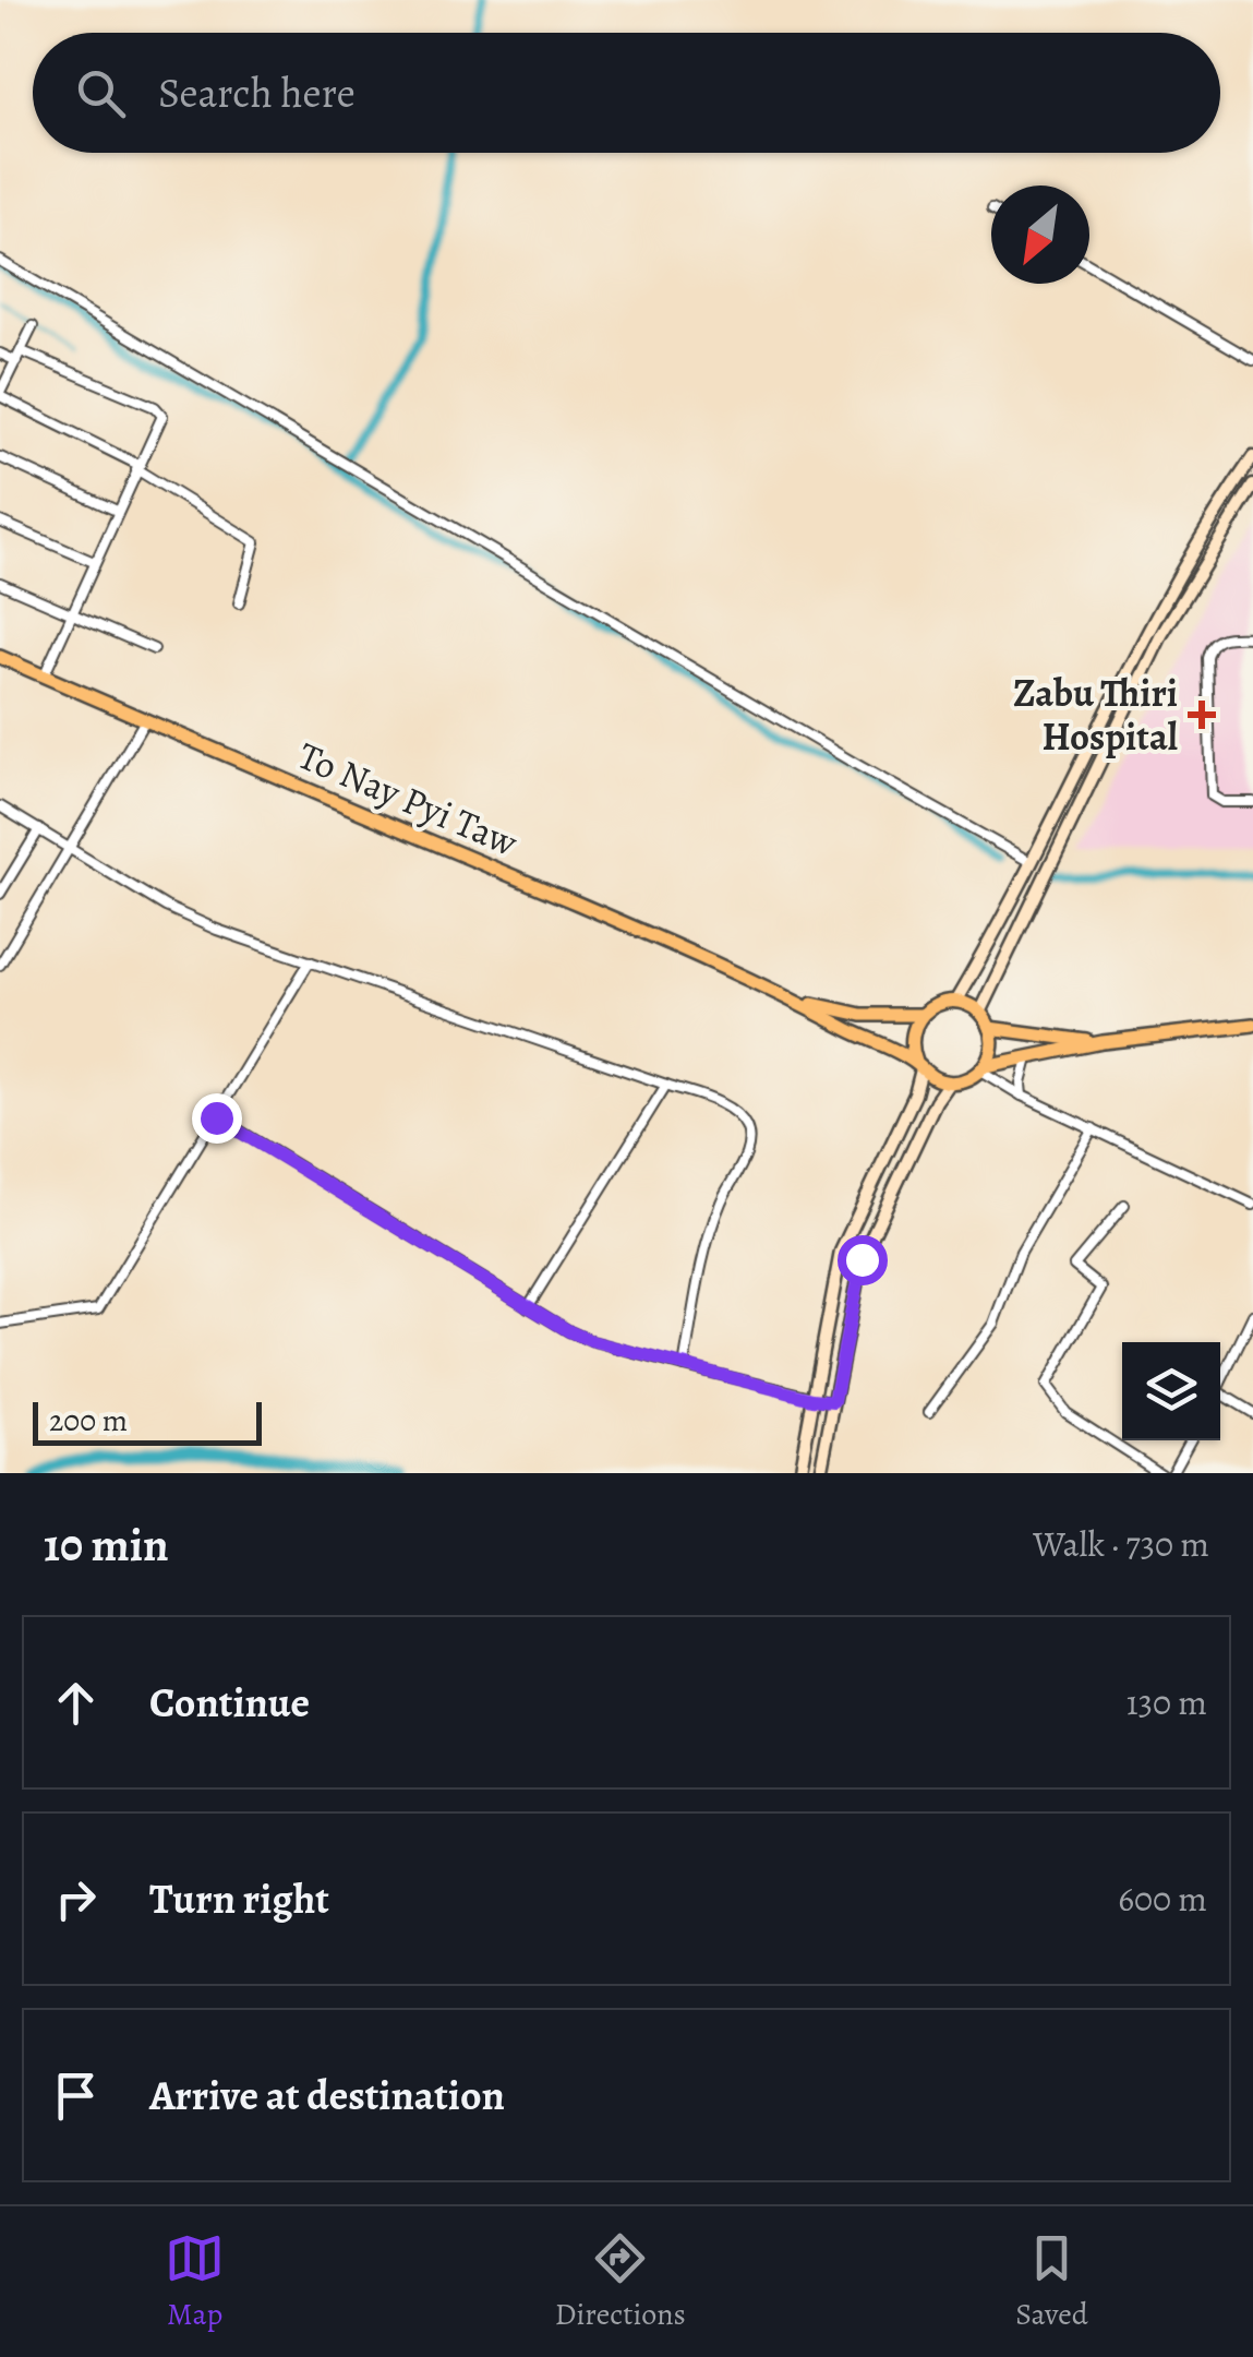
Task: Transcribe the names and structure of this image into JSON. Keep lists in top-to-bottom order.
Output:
{
  "streets": {
    "main road": ["To Nay Pyi Taw"]
  },
  "places": {
    "health": ["Zabu Thiri Hospital"]
  },
  "scale_bar": "200 m",
  "north": "bottom left",
  "page": {
    "search": "Search here",
    "scale": "200 m",
    "heading": ["10 min", "Walk · 730 m"],
    "list": [
      ["Continue", "130 m"],
      ["Turn right", "600 m"],
      "Arrive at destination"
    ],
    "nav": ["Map", "Directions", "Saved"]
  }
}
